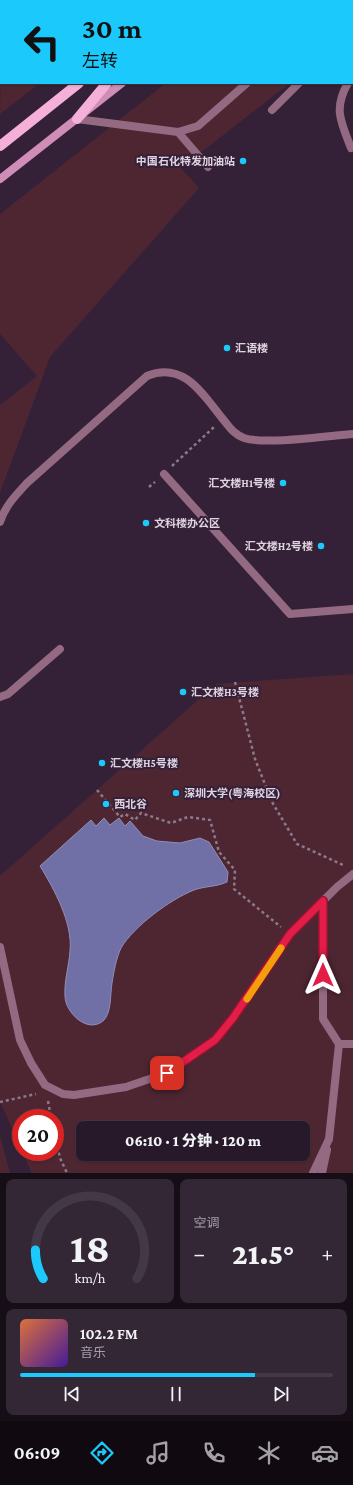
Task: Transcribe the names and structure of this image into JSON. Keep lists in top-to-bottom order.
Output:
{
  "places": [
    "中国石化特发加油站",
    "汇语楼",
    "汇文楼H1号楼",
    "文科楼办公区",
    "汇文楼H2号楼",
    "汇文楼H3号楼",
    "汇文楼H5号楼",
    "深圳大学(粤海校区)",
    "西北谷"
  ],
  "page": {
    "turn": ["30 m", "左转"],
    "limit": "20",
    "trip": "06:10 · 1 分钟 · 120 m",
    "tile": "空调",
    "heat": ["−", "21.5°", "+"],
    "song": ["102.2 FM", "音乐"],
    "tabs": "06:09",
    "gauge": ["18", "km/h"]
  }
}
